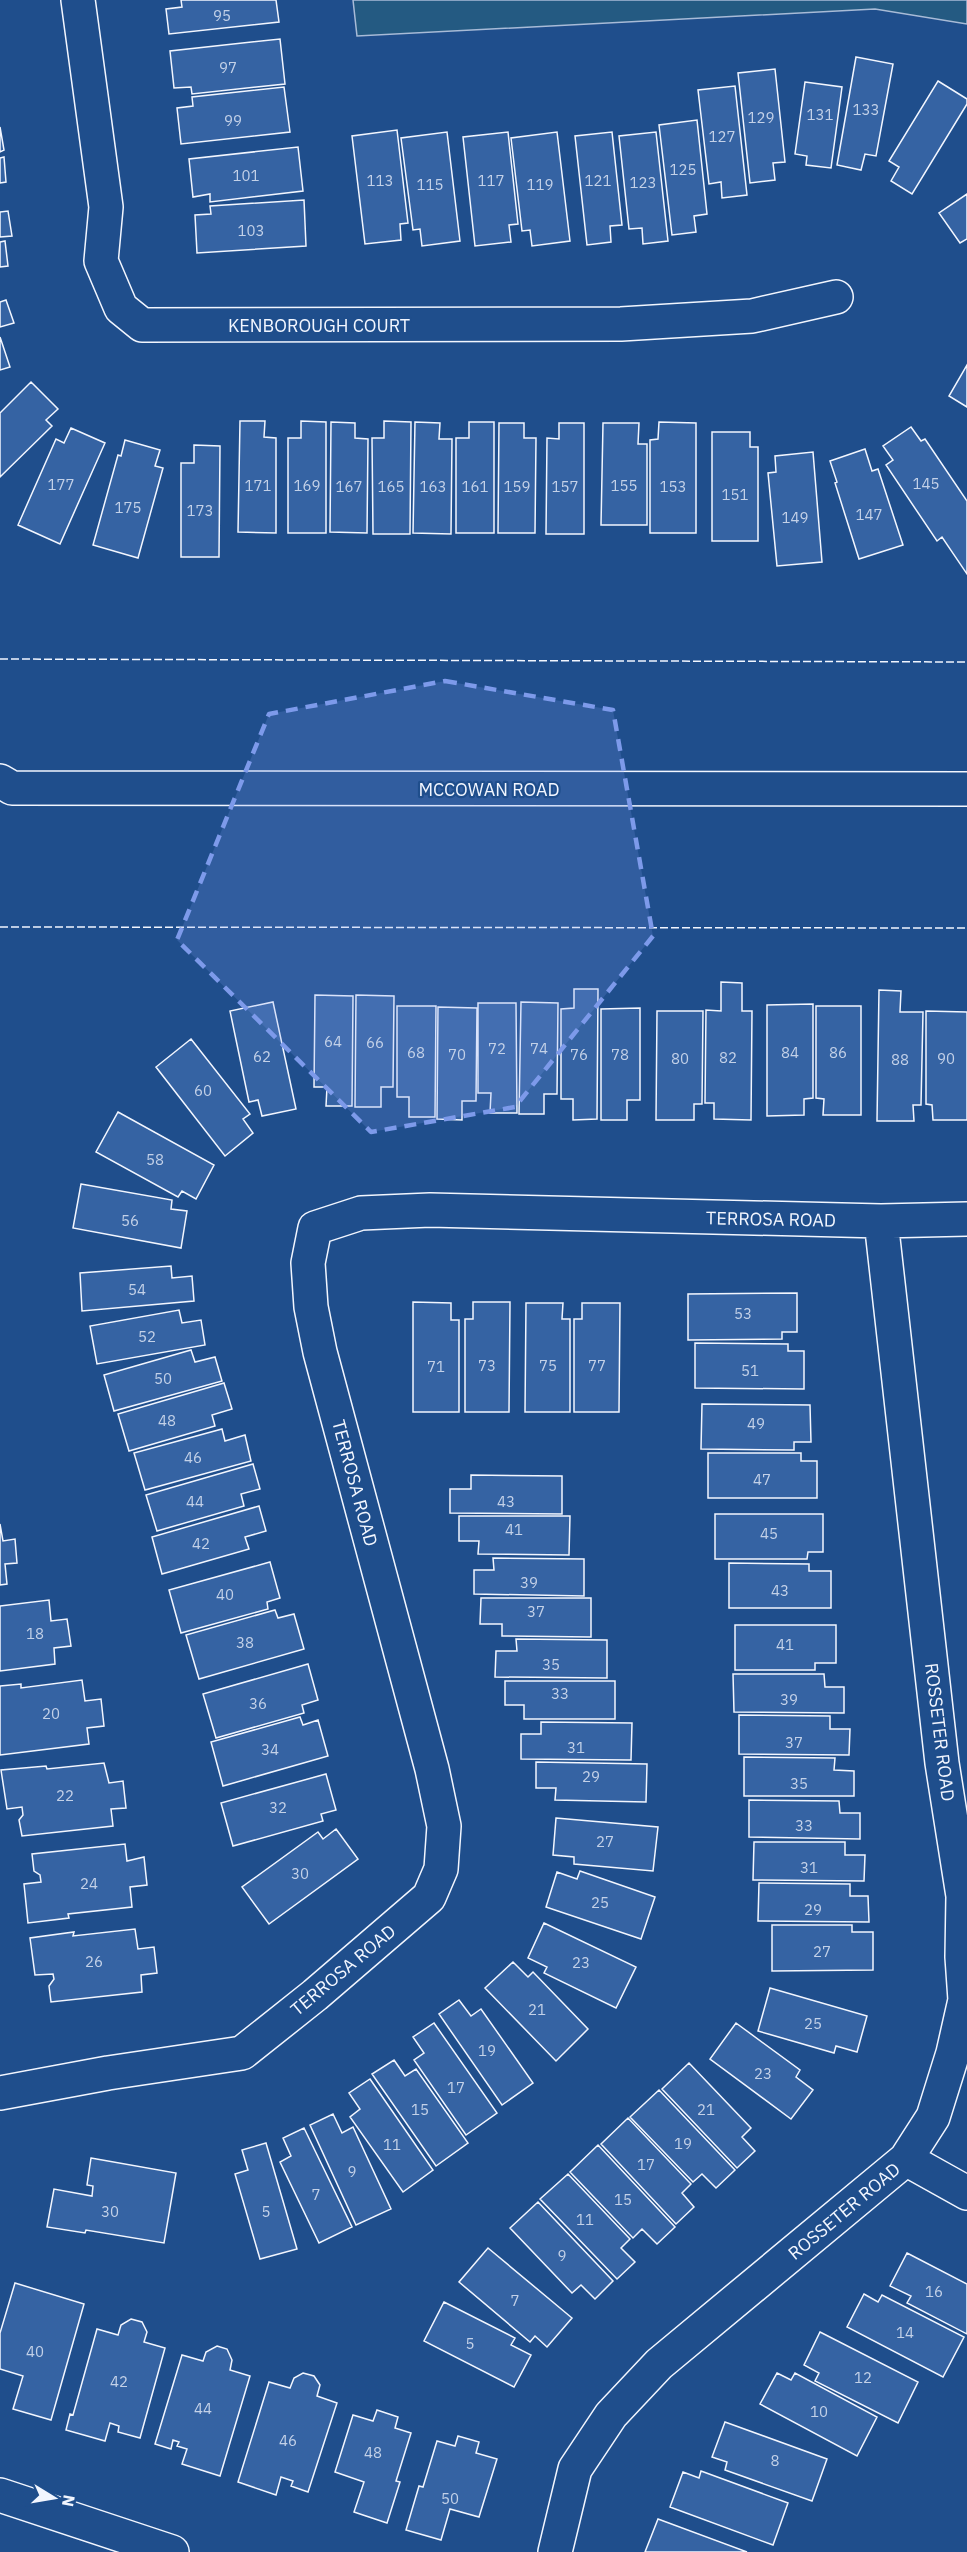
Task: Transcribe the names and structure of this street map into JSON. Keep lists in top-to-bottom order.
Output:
{
  "streets": {
    "street": [
      "KENBOROUGH COURT",
      "MCCOWAN ROAD",
      "TERROSA ROAD",
      "ROSSETER ROAD"
    ]
  },
  "crossings": [
    ["TERROSA ROAD", "ROSSETER ROAD"]
  ],
  "house_numbers": [
    "95",
    "97",
    "133",
    "131",
    "129",
    "99",
    "127",
    "125",
    "101",
    "113",
    "117",
    "121",
    "123",
    "115",
    "119",
    "103",
    "145",
    "177",
    "171",
    "169",
    "155",
    "167",
    "165",
    "163",
    "161",
    "159",
    "157",
    "153",
    "151",
    "175",
    "173",
    "147",
    "149",
    "64",
    "66",
    "72",
    "74",
    "68",
    "84",
    "86",
    "70",
    "76",
    "78",
    "62",
    "82",
    "80",
    "90",
    "88",
    "60",
    "58",
    "56",
    "54",
    "53",
    "52",
    "73",
    "75",
    "77",
    "71",
    "51",
    "50",
    "48",
    "49",
    "46",
    "47",
    "44",
    "43",
    "41",
    "45",
    "42",
    "39",
    "43",
    "40",
    "37",
    "18",
    "38",
    "41",
    "35",
    "33",
    "39",
    "36",
    "20",
    "37",
    "31",
    "34",
    "29",
    "35",
    "22",
    "32",
    "33",
    "27",
    "31",
    "30",
    "24",
    "25",
    "29",
    "27",
    "26",
    "23",
    "21",
    "25",
    "19",
    "23",
    "17",
    "15",
    "21",
    "19",
    "11",
    "17",
    "9",
    "7",
    "15",
    "30",
    "5",
    "11",
    "9",
    "16",
    "7",
    "14",
    "5",
    "40",
    "12",
    "42",
    "44",
    "10",
    "46",
    "48",
    "8",
    "50"
  ],
  "north": "right"
}
